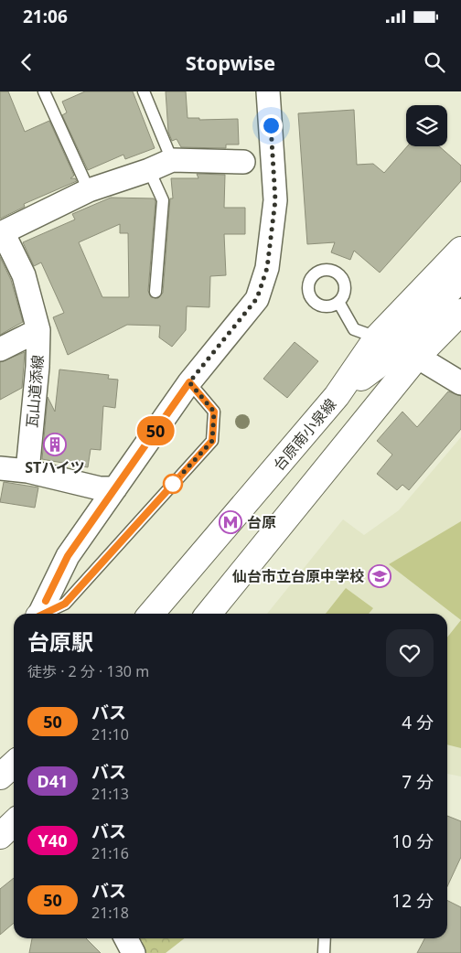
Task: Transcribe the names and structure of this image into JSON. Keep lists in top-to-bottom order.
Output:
{
  "streets": {
    "street": ["瓦山道添線", "台原南小泉線"]
  },
  "places": {
    "building": ["STハイツ"],
    "metro station": ["台原"],
    "school or university": ["仙台市立台原中学校"]
  },
  "lines": ["bus line 50"],
  "page": {
    "status": "21:06",
    "header": "Stopwise",
    "on_map": "50",
    "heading": ["台原駅", "徒歩 · 2 分 · 130 m"],
    "list": [
      {
        "mark": "50",
        "name": "バス",
        "note": "21:10",
        "value": "4 分"
      },
      {
        "mark": "D41",
        "name": "バス",
        "note": "21:13",
        "value": "7 分"
      },
      {
        "mark": "Y40",
        "name": "バス",
        "note": "21:16",
        "value": "10 分"
      },
      {
        "mark": "50",
        "name": "バス",
        "note": "21:18",
        "value": "12 分"
      }
    ]
  }
}
